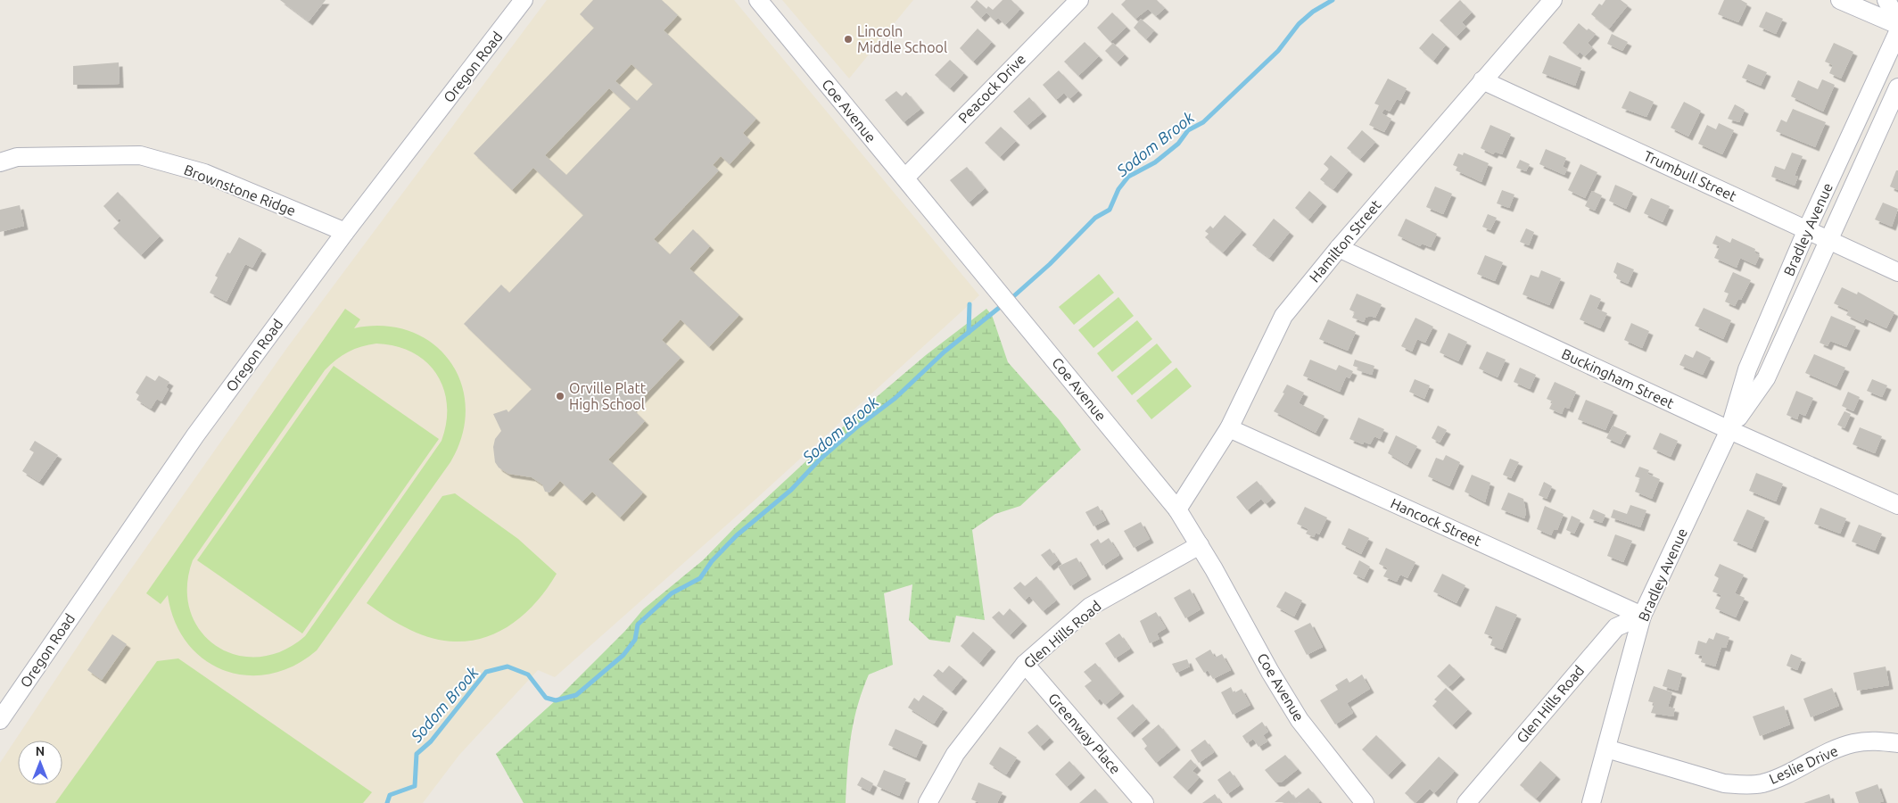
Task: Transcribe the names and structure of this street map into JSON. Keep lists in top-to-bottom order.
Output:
{
  "streets": {
    "street": [
      "Oregon Road",
      "Peacock Drive",
      "Coe Avenue",
      "Trumbull Street",
      "Brownstone Ridge",
      "Bradley Avenue",
      "Hamilton Street",
      "Buckingham Street",
      "Hancock Street",
      "Glen Hills Road",
      "Greenway Place",
      "Leslie Drive"
    ]
  },
  "crossings": [
    ["Oregon Road", "Brownstone Ridge"],
    ["Peacock Drive", "Coe Avenue"],
    ["Coe Avenue", "Hamilton Street"],
    ["Coe Avenue", "Glen Hills Road"],
    ["Trumbull Street", "Bradley Avenue"],
    ["Trumbull Street", "Hamilton Street"],
    ["Bradley Avenue", "Buckingham Street"],
    ["Bradley Avenue", "Hancock Street"],
    ["Bradley Avenue", "Glen Hills Road"],
    ["Bradley Avenue", "Leslie Drive"],
    ["Hamilton Street", "Buckingham Street"],
    ["Hamilton Street", "Hancock Street"],
    ["Hancock Street", "Glen Hills Road"],
    ["Glen Hills Road", "Greenway Place"]
  ],
  "water": ["Sodom Brook"],
  "places": ["Lincoln Middle School", "Orville Platt High School"],
  "north": "top"
}
